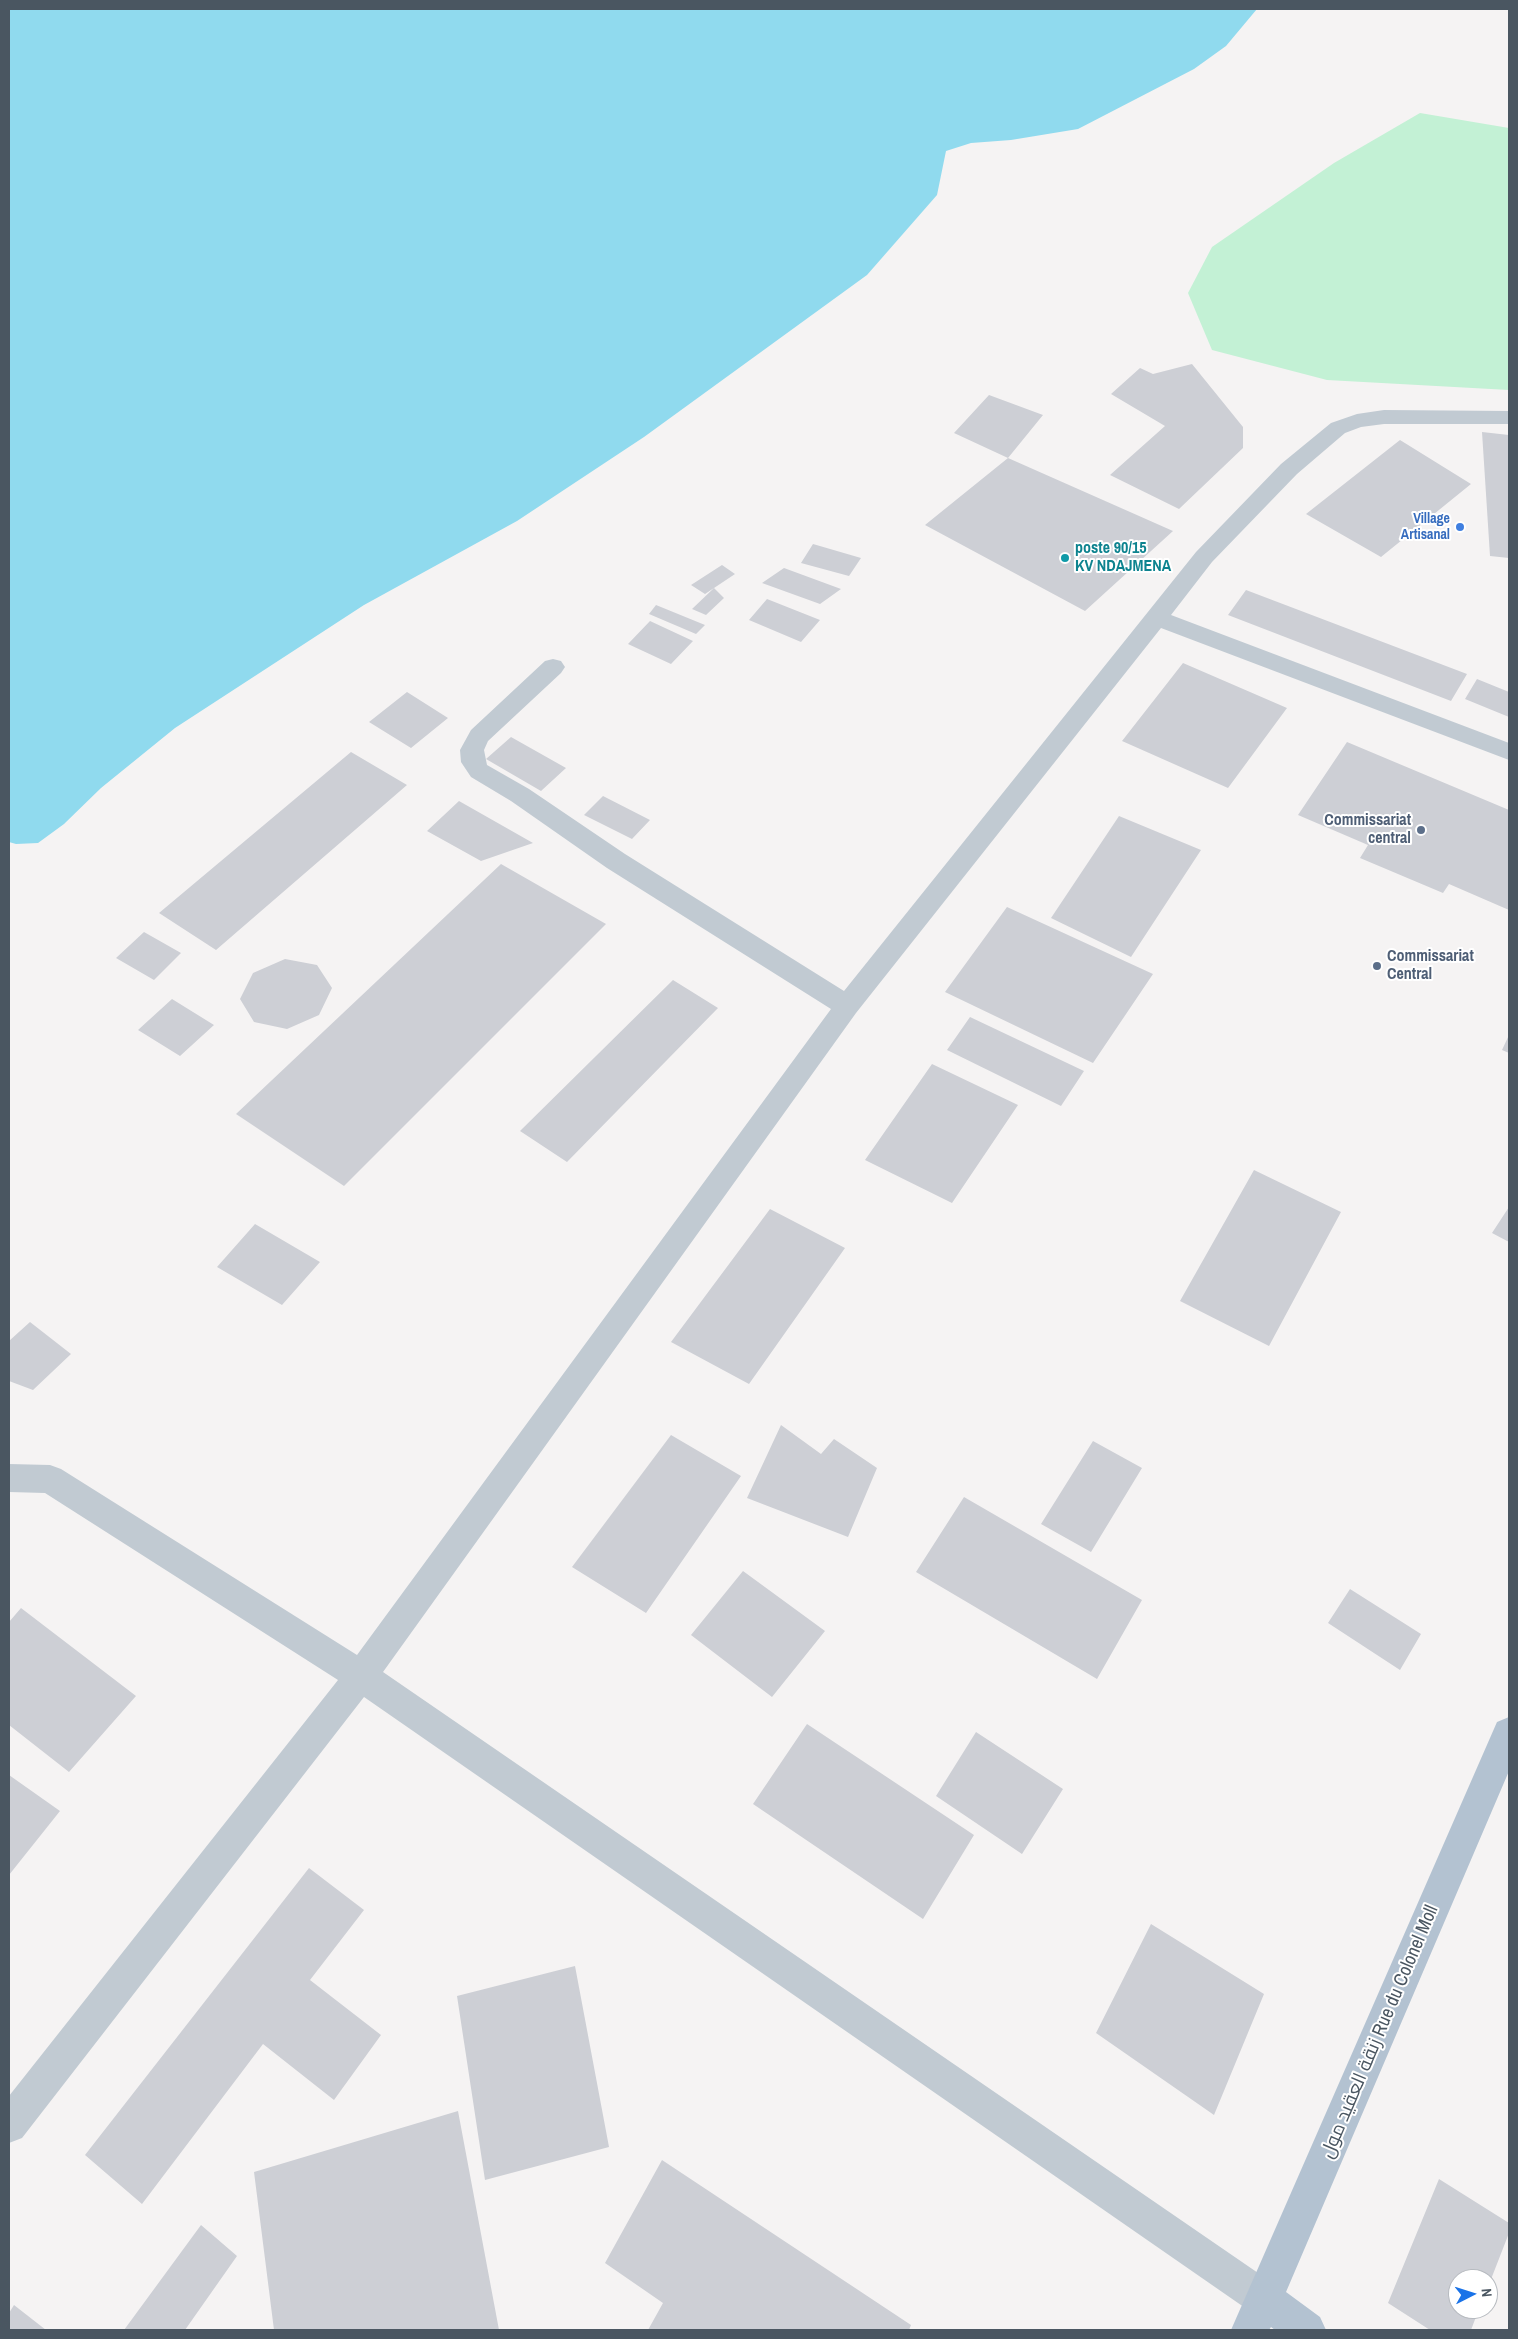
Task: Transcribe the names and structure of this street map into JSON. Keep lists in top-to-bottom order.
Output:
{
  "streets": {
    "main road": ["زنقة العقيد مول Rue du Colonel Moll"]
  },
  "places": [
    "Village Artisanal",
    "poste 90/15 KV NDAJMENA",
    "Commissariat central",
    "Commissariat Central"
  ],
  "north": "right"
}
